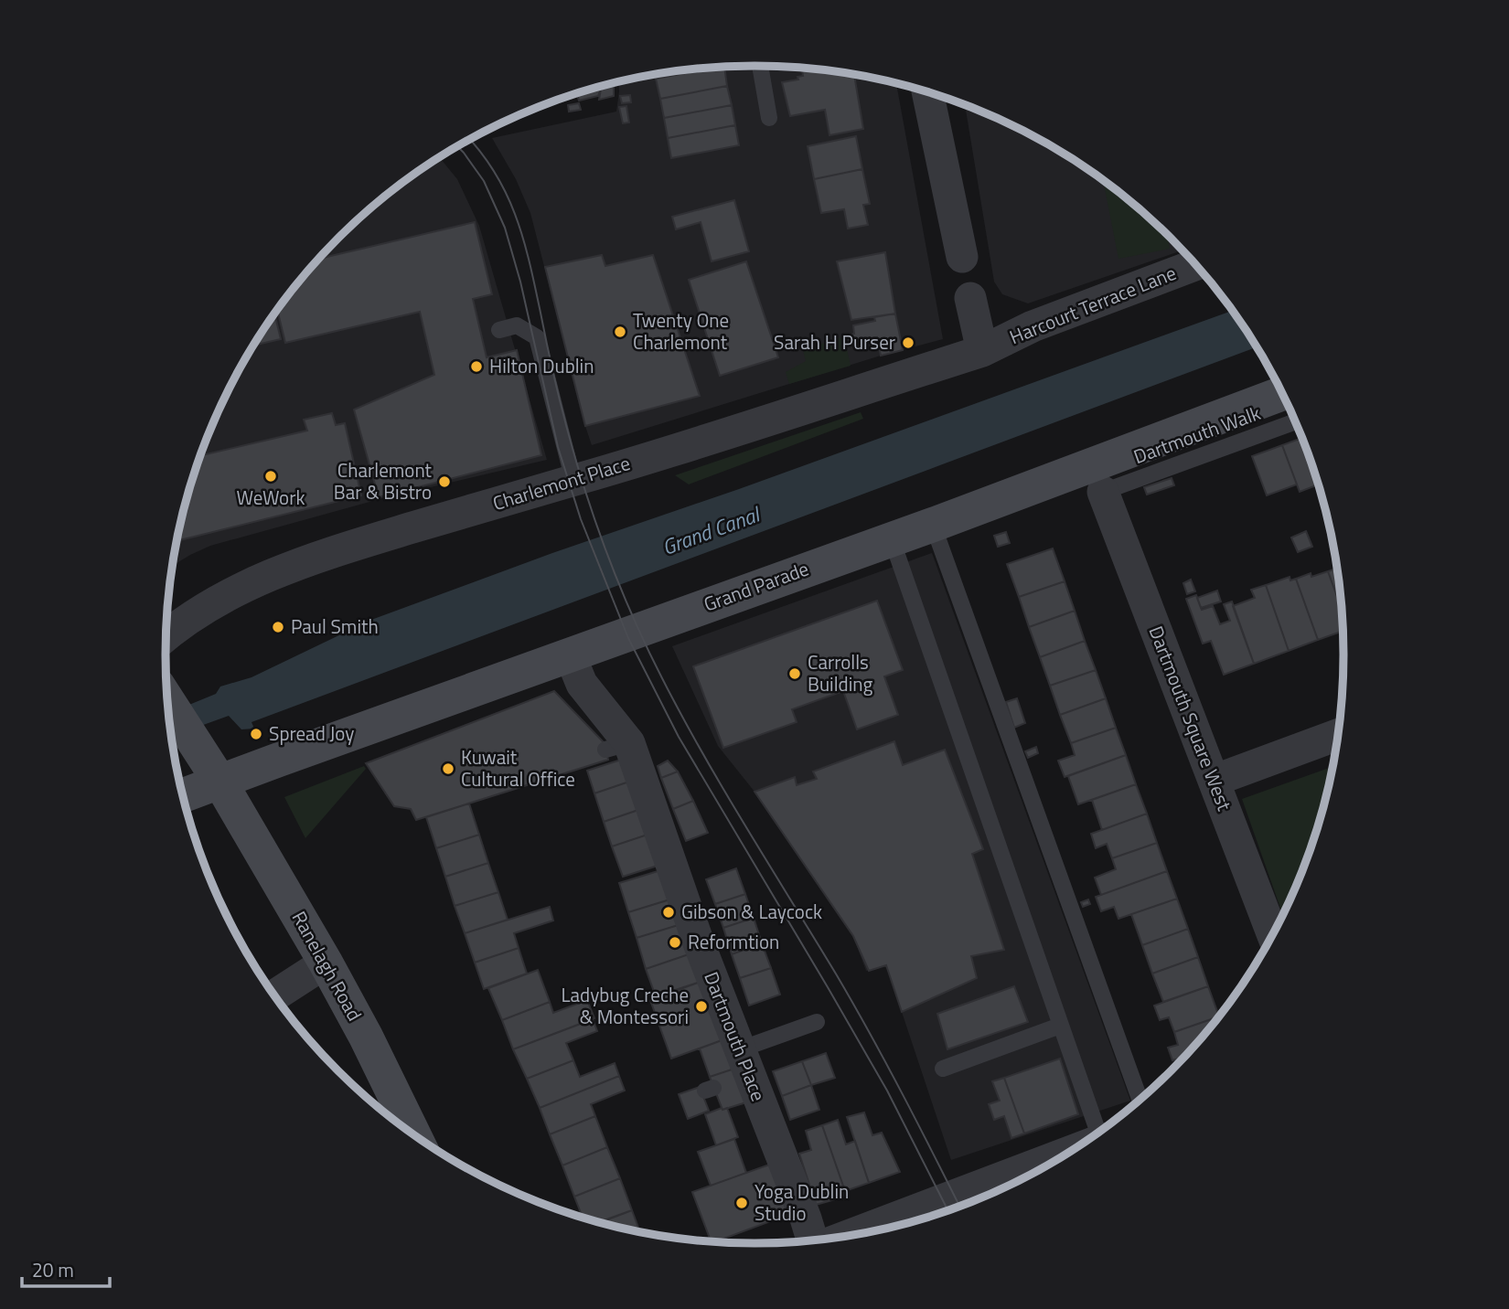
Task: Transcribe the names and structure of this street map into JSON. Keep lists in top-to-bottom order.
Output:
{
  "streets": {
    "main road": ["Grand Parade", "Ranelagh Road"],
    "street": [
      "Harcourt Terrace Lane",
      "Charlemont Place",
      "Dartmouth Square West",
      "Dartmouth Place"
    ],
    "lane": ["Dartmouth Walk"]
  },
  "crossings": [
    ["Harcourt Terrace Lane", "Charlemont Place"],
    ["Dartmouth Walk", "Dartmouth Square West"],
    ["Grand Parade", "Ranelagh Road"],
    ["Grand Parade", "Dartmouth Place"]
  ],
  "water": ["Grand Canal"],
  "places": [
    "Twenty One Charlemont",
    "Sarah H Purser",
    "Hilton Dublin",
    "WeWork",
    "Charlemont Bar & Bistro",
    "Paul Smith",
    "Carrolls Building",
    "Spread Joy",
    "Kuwait Cultural Office",
    "Gibson & Laycock",
    "Reformtion",
    "Ladybug Creche & Montessori",
    "Yoga Dublin Studio"
  ],
  "scale_bar": "20 m"
}
